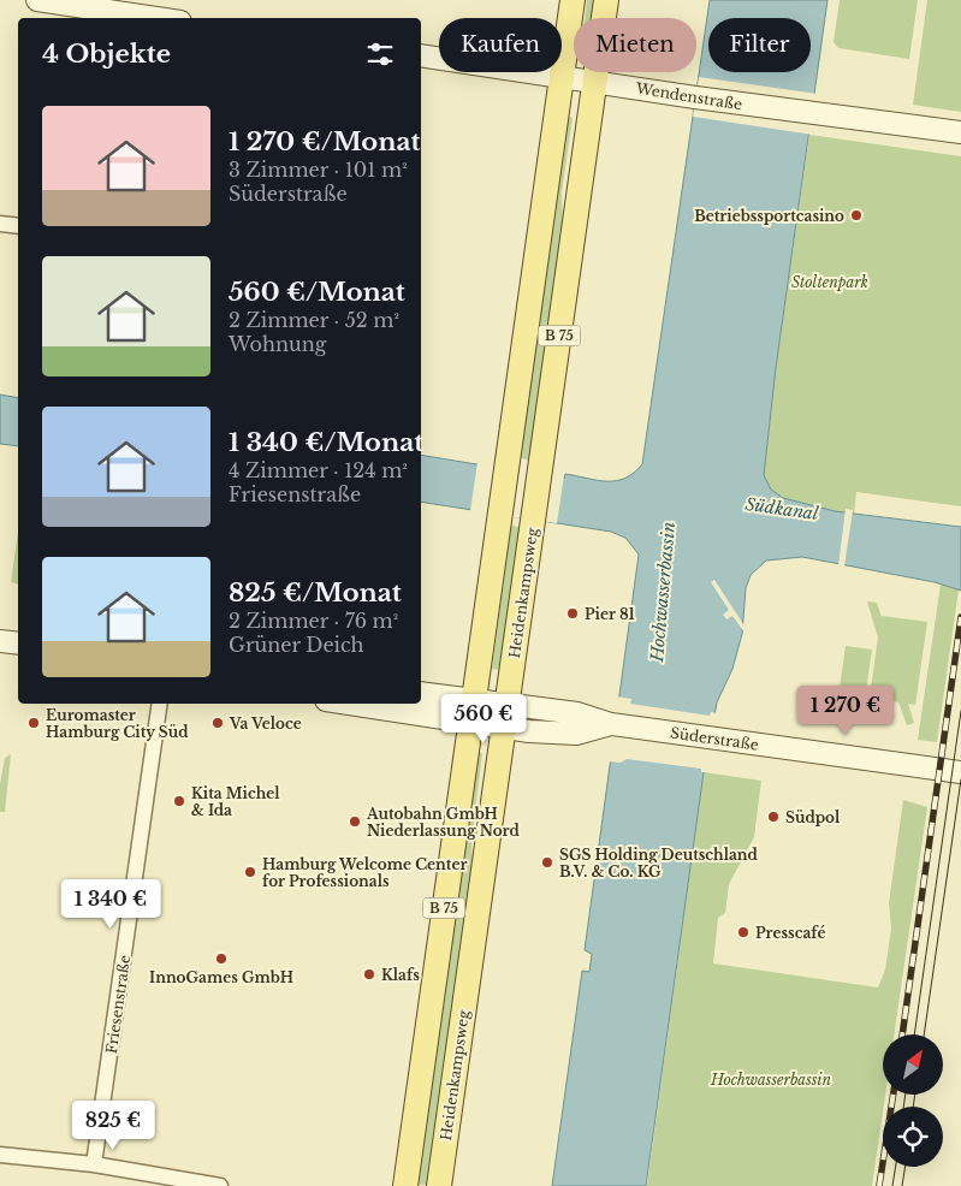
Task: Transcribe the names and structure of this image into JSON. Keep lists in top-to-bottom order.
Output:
{
  "streets": {
    "main road": [
      "Wendenstraße",
      "B 75",
      "Heidenkampsweg",
      "Süderstraße"
    ],
    "street": ["Friesenstraße"]
  },
  "crossings": [
    ["Wendenstraße", "B 75"],
    ["Wendenstraße", "Heidenkampsweg"],
    ["B 75", "Süderstraße"],
    ["Heidenkampsweg", "Süderstraße"]
  ],
  "water": ["Südkanal", "Hochwasserbassin"],
  "parks": ["Stoltenpark", "Hochwasserbassin"],
  "places": [
    "Betriebssportcasino",
    "Pier 81",
    "Euromaster Hamburg City Süd",
    "Va Veloce",
    "Kita Michel & Ida",
    "Südpol",
    "Autobahn GmbH Niederlassung Nord",
    "SGS Holding Deutschland B.V. & Co. KG",
    "Hamburg Welcome Center for Professionals",
    "Presscafé",
    "InnoGames GmbH",
    "Klafs"
  ],
  "north": "top right",
  "page": {
    "chip": ["Kaufen", "Mieten", "Filter"],
    "heading": "4 Objekte",
    "list": [
      {
        "name": "1 270 €/Monat",
        "note": "3 Zimmer · 101 m² · Süderstraße"
      },
      {
        "name": "560 €/Monat",
        "note": "2 Zimmer · 52 m² · Wohnung"
      },
      {
        "name": "1 340 €/Monat",
        "note": "4 Zimmer · 124 m² · Friesenstraße"
      },
      {
        "name": "825 €/Monat",
        "note": "2 Zimmer · 76 m² · Grüner Deich"
      }
    ],
    "price": [
      "1 270 €",
      "560 €",
      "1 340 €",
      "825 €"
    ]
  }
}
